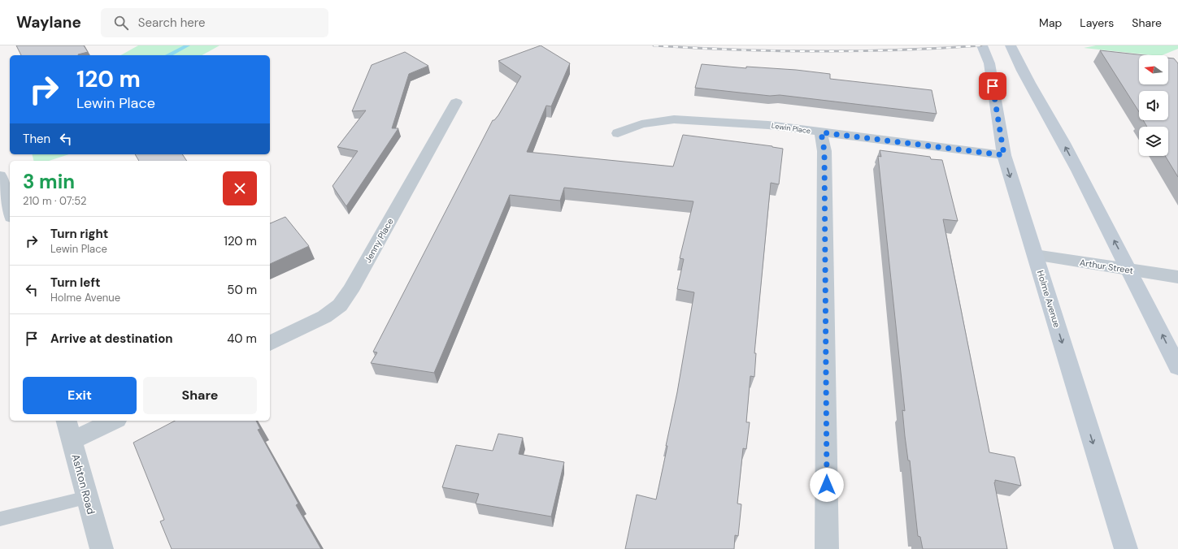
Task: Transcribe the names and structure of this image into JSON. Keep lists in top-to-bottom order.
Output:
{
  "streets": {
    "main road": ["Holme Avenue"],
    "street": [
      "Lewin Place",
      "Jenny Place",
      "Arthur Street",
      "Ashton Road"
    ]
  },
  "crossings": [
    ["Lewin Place", "Holme Avenue"],
    ["Arthur Street", "Holme Avenue"]
  ],
  "north": "left",
  "page": {
    "header": "Waylane",
    "search": "Search here",
    "nav": ["Map", "Layers", "Share"],
    "turn": ["120 m", "Lewin Place"],
    "then": "Then",
    "heading": ["3 min", "210 m · 07:52"],
    "list": [
      {
        "name": "Turn right",
        "note": "Lewin Place",
        "value": "120 m"
      },
      {
        "name": "Turn left",
        "note": "Holme Avenue",
        "value": "50 m"
      },
      {
        "name": "Arrive at destination",
        "value": "40 m"
      }
    ],
    "buttons": ["Exit", "Share"]
  }
}
